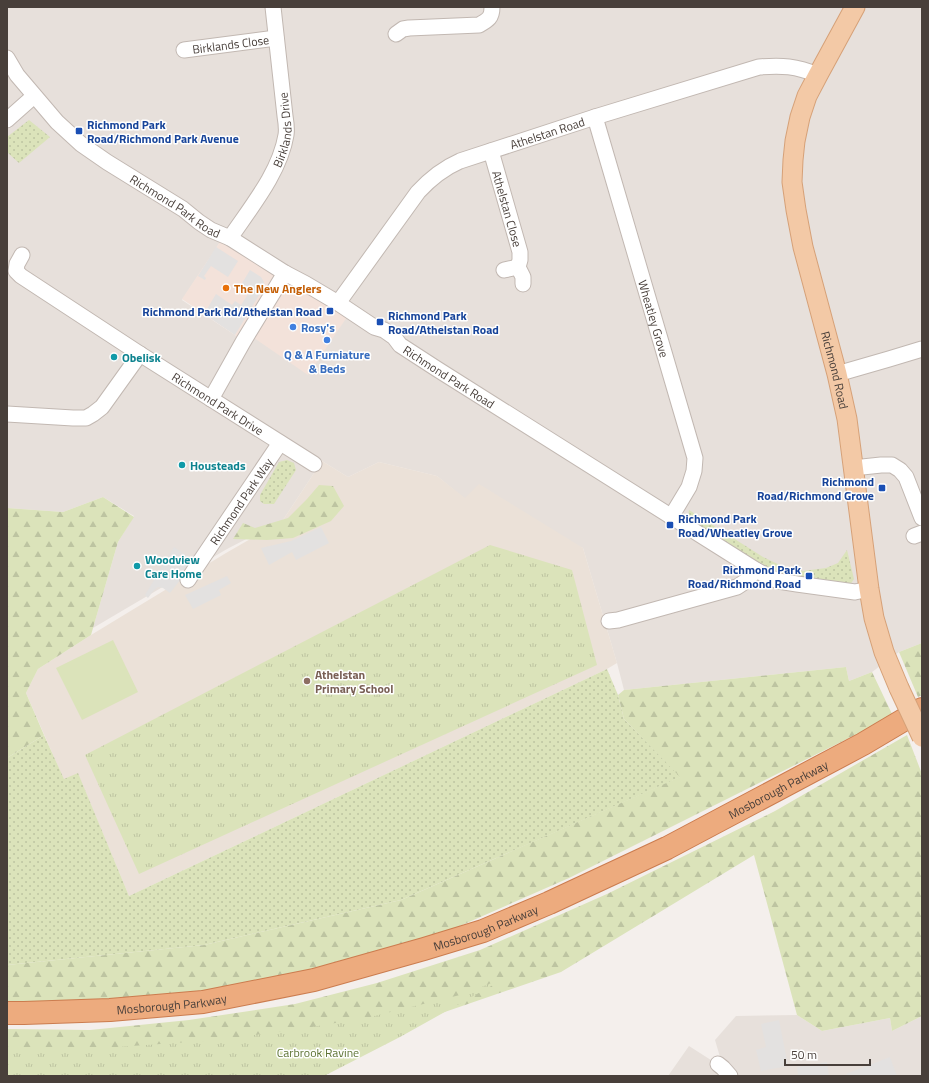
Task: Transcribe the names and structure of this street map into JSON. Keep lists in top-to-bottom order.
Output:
{
  "streets": {
    "highway": ["Mosborough Parkway"],
    "main road": ["Richmond Road"],
    "street": [
      "Birklands Close",
      "Birklands Drive",
      "Athelstan Road",
      "Richmond Park Road",
      "Athelstan Close",
      "Wheatley Grove",
      "Richmond Park Drive",
      "Richmond Park Way"
    ]
  },
  "crossings": [
    ["Birklands Close", "Birklands Drive"],
    ["Birklands Drive", "Richmond Park Road"],
    ["Athelstan Road", "Richmond Park Road"],
    ["Athelstan Road", "Athelstan Close"],
    ["Athelstan Road", "Wheatley Grove"],
    ["Athelstan Road", "Richmond Road"],
    ["Richmond Park Road", "Wheatley Grove"],
    ["Richmond Park Road", "Richmond Road"],
    ["Richmond Park Drive", "Richmond Park Way"]
  ],
  "parks": ["Carbrook Ravine"],
  "places": {
    "transit": [
      "Richmond Park Road/Richmond Park Avenue",
      "Richmond Park Rd/Athelstan Road",
      "Richmond Park Road/Athelstan Road",
      "Richmond Road/Richmond Grove",
      "Richmond Park Road/Wheatley Grove",
      "Richmond Park Road/Richmond Road"
    ],
    "other": [
      "The New Anglers",
      "Rosy's",
      "Q & A Furniature & Beds",
      "Obelisk",
      "Housteads",
      "Woodview Care Home",
      "Athelstan Primary School"
    ]
  },
  "scale_bar": "50 m"
}
